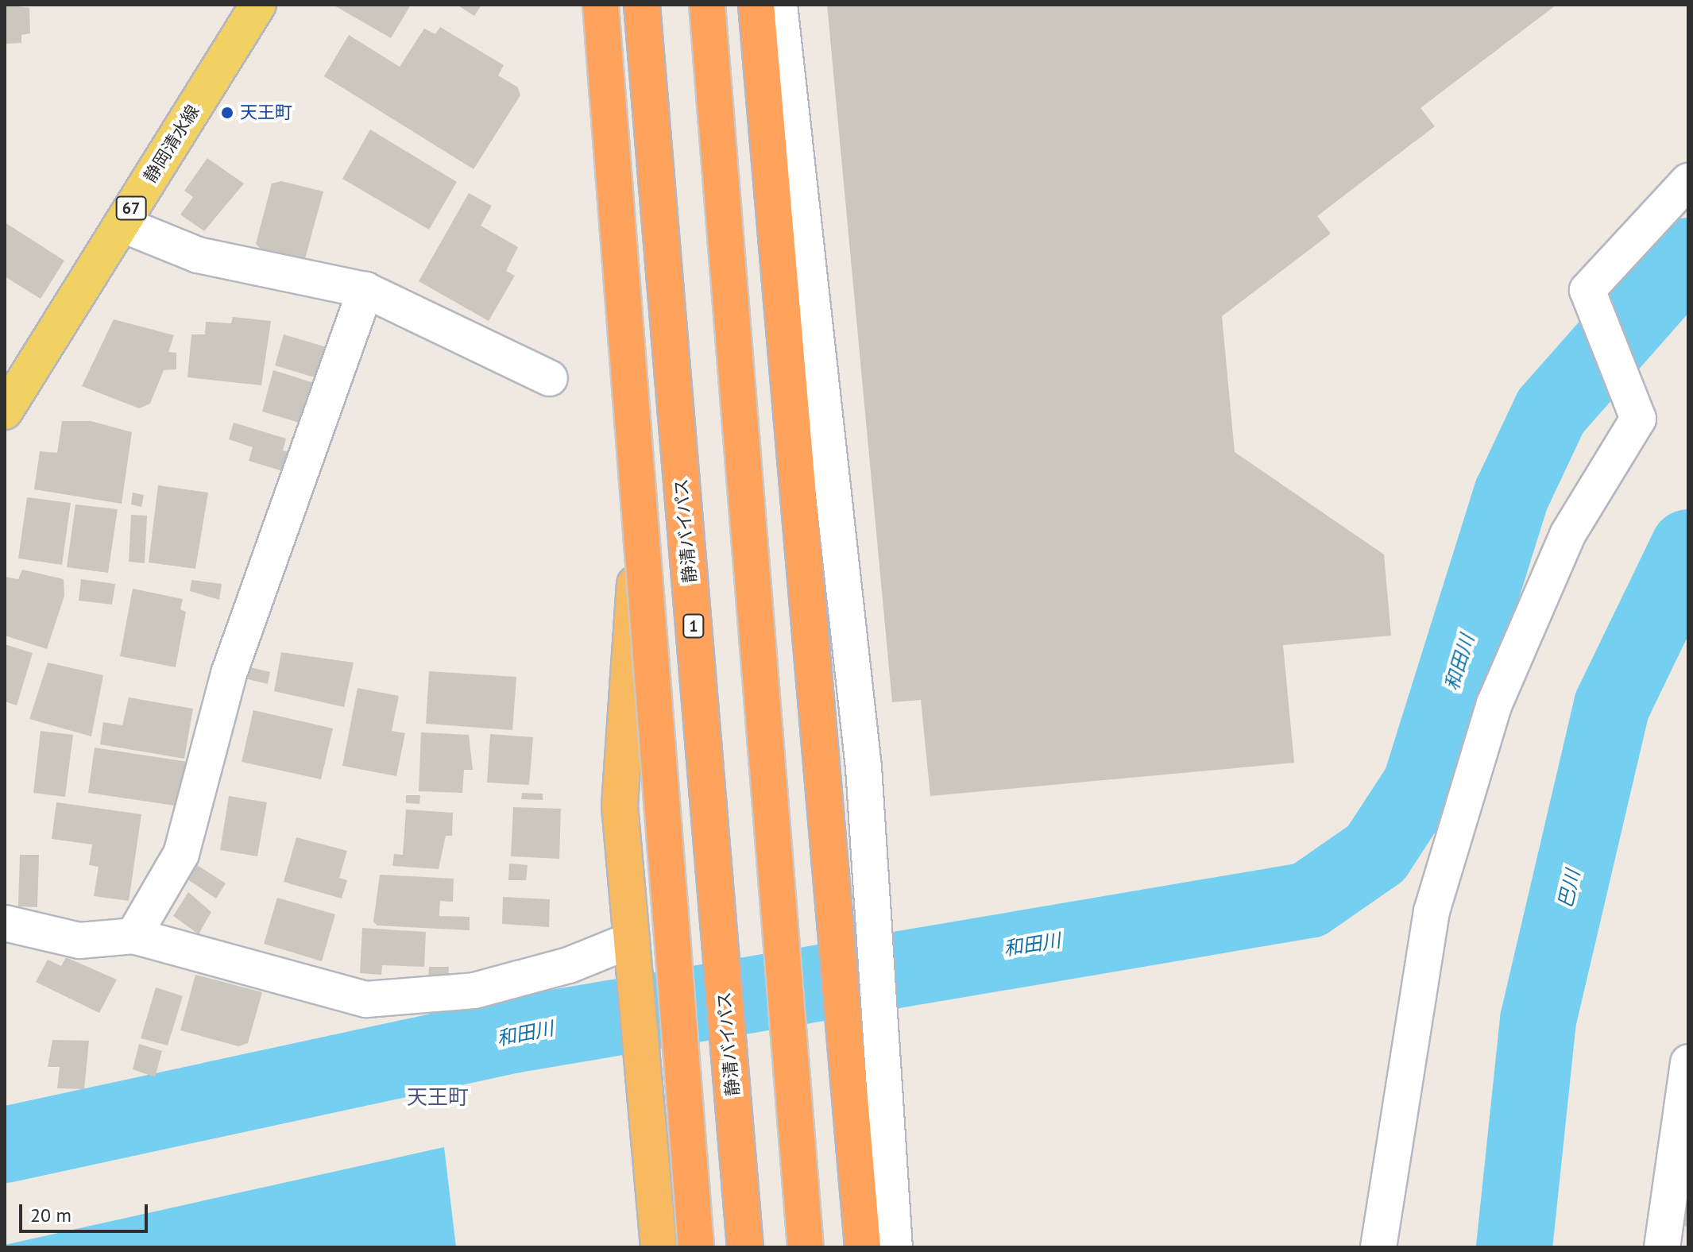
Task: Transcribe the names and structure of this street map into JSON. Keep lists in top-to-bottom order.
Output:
{
  "streets": {
    "highway": ["静清バイパス", "1"],
    "main road": ["静岡清水線", "67"]
  },
  "districts": ["天王町"],
  "water": ["和田川", "巴川"],
  "places": ["天王町"],
  "scale_bar": "20 m"
}
